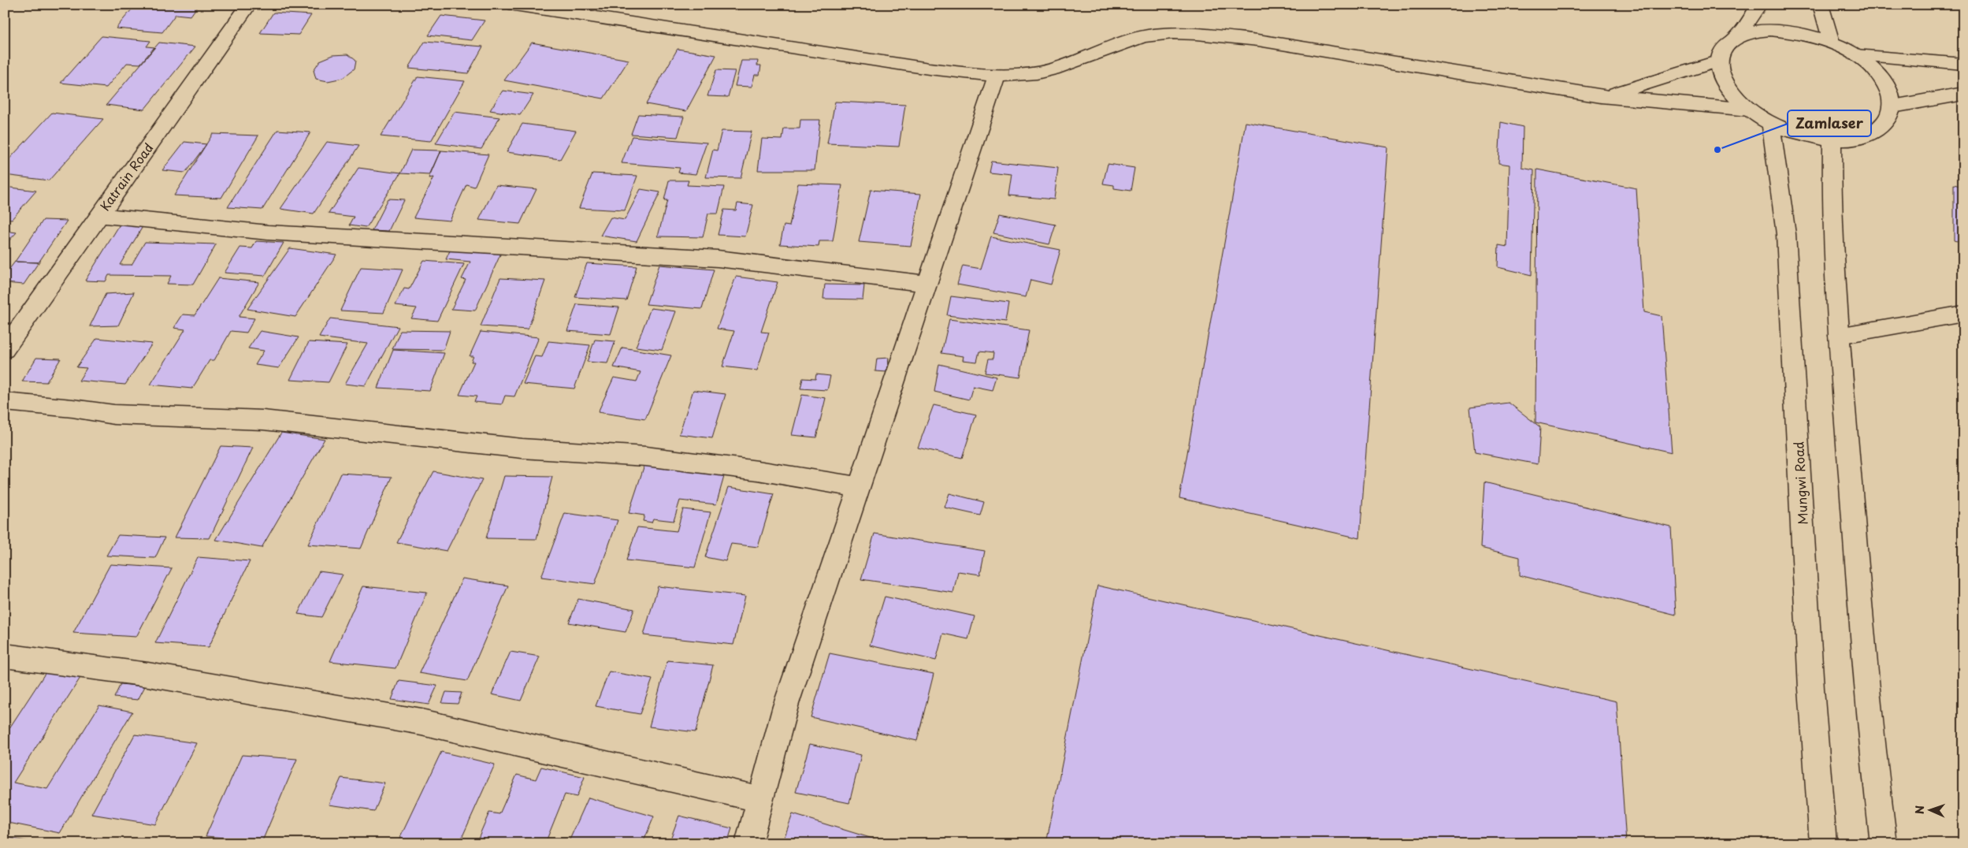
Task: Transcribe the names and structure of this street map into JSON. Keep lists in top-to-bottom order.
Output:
{
  "streets": {
    "street": ["Katrain Road", "Mungwi Road"]
  },
  "places": ["Zamlaser"],
  "north": "left"
}
